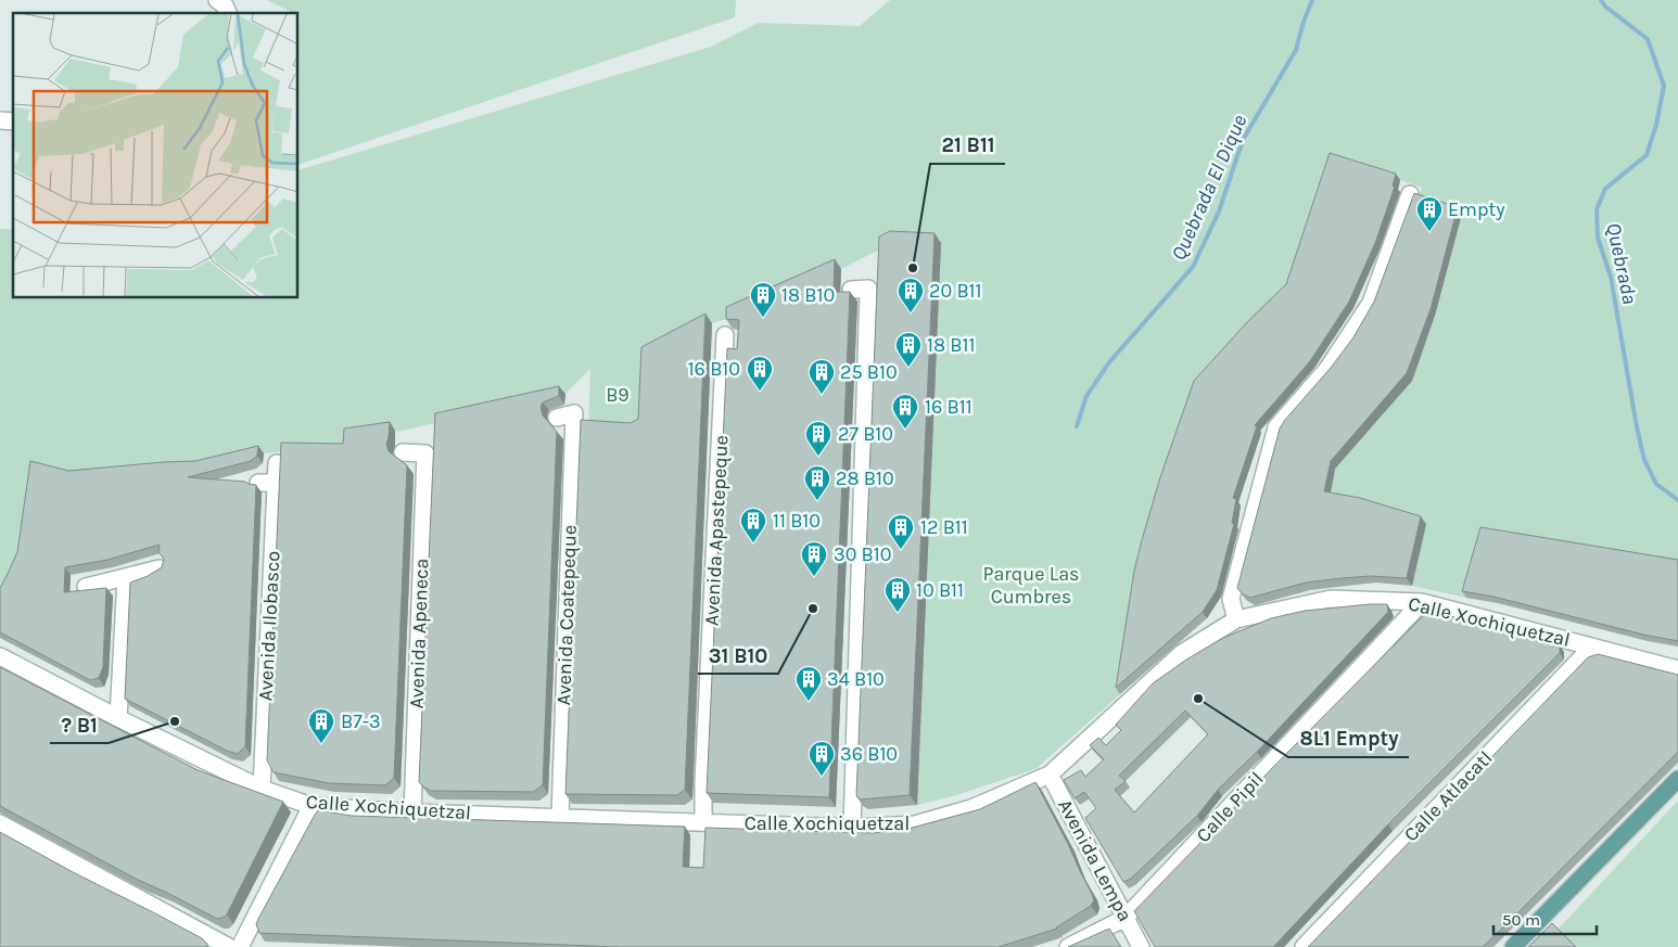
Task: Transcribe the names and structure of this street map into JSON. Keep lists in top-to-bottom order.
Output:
{
  "streets": {
    "street": [
      "Avenida Apastepeque",
      "Avenida Coatepeque",
      "Calle Xochiquetzal",
      "Avenida Ilobasco",
      "Avenida Apeneca",
      "Calle Atlacatl",
      "Calle Pipil",
      "Avenida Lempa"
    ]
  },
  "crossings": [
    ["Avenida Apastepeque", "Calle Xochiquetzal"],
    ["Avenida Coatepeque", "Calle Xochiquetzal"],
    ["Calle Xochiquetzal", "Avenida Ilobasco"],
    ["Calle Xochiquetzal", "Avenida Apeneca"],
    ["Calle Xochiquetzal", "Calle Atlacatl"],
    ["Calle Xochiquetzal", "Calle Pipil"],
    ["Calle Xochiquetzal", "Avenida Lempa"],
    ["Calle Pipil", "Avenida Lempa"]
  ],
  "water": ["Quebrada El Dique", "Quebrada"],
  "parks": ["B9", "Parque Las Cumbres"],
  "places": {
    "building": [
      "Empty",
      "20 B11",
      "18 B10",
      "18 B11",
      "16 B10",
      "25 B10",
      "16 B11",
      "27 B10",
      "28 B10",
      "11 B10",
      "12 B11",
      "30 B10",
      "10 B11",
      "34 B10",
      "B7-3",
      "36 B10"
    ],
    "other": [
      "21 B11",
      "31 B10",
      "8L1 Empty",
      "? B1"
    ]
  },
  "scale_bar": "50 m"
}
